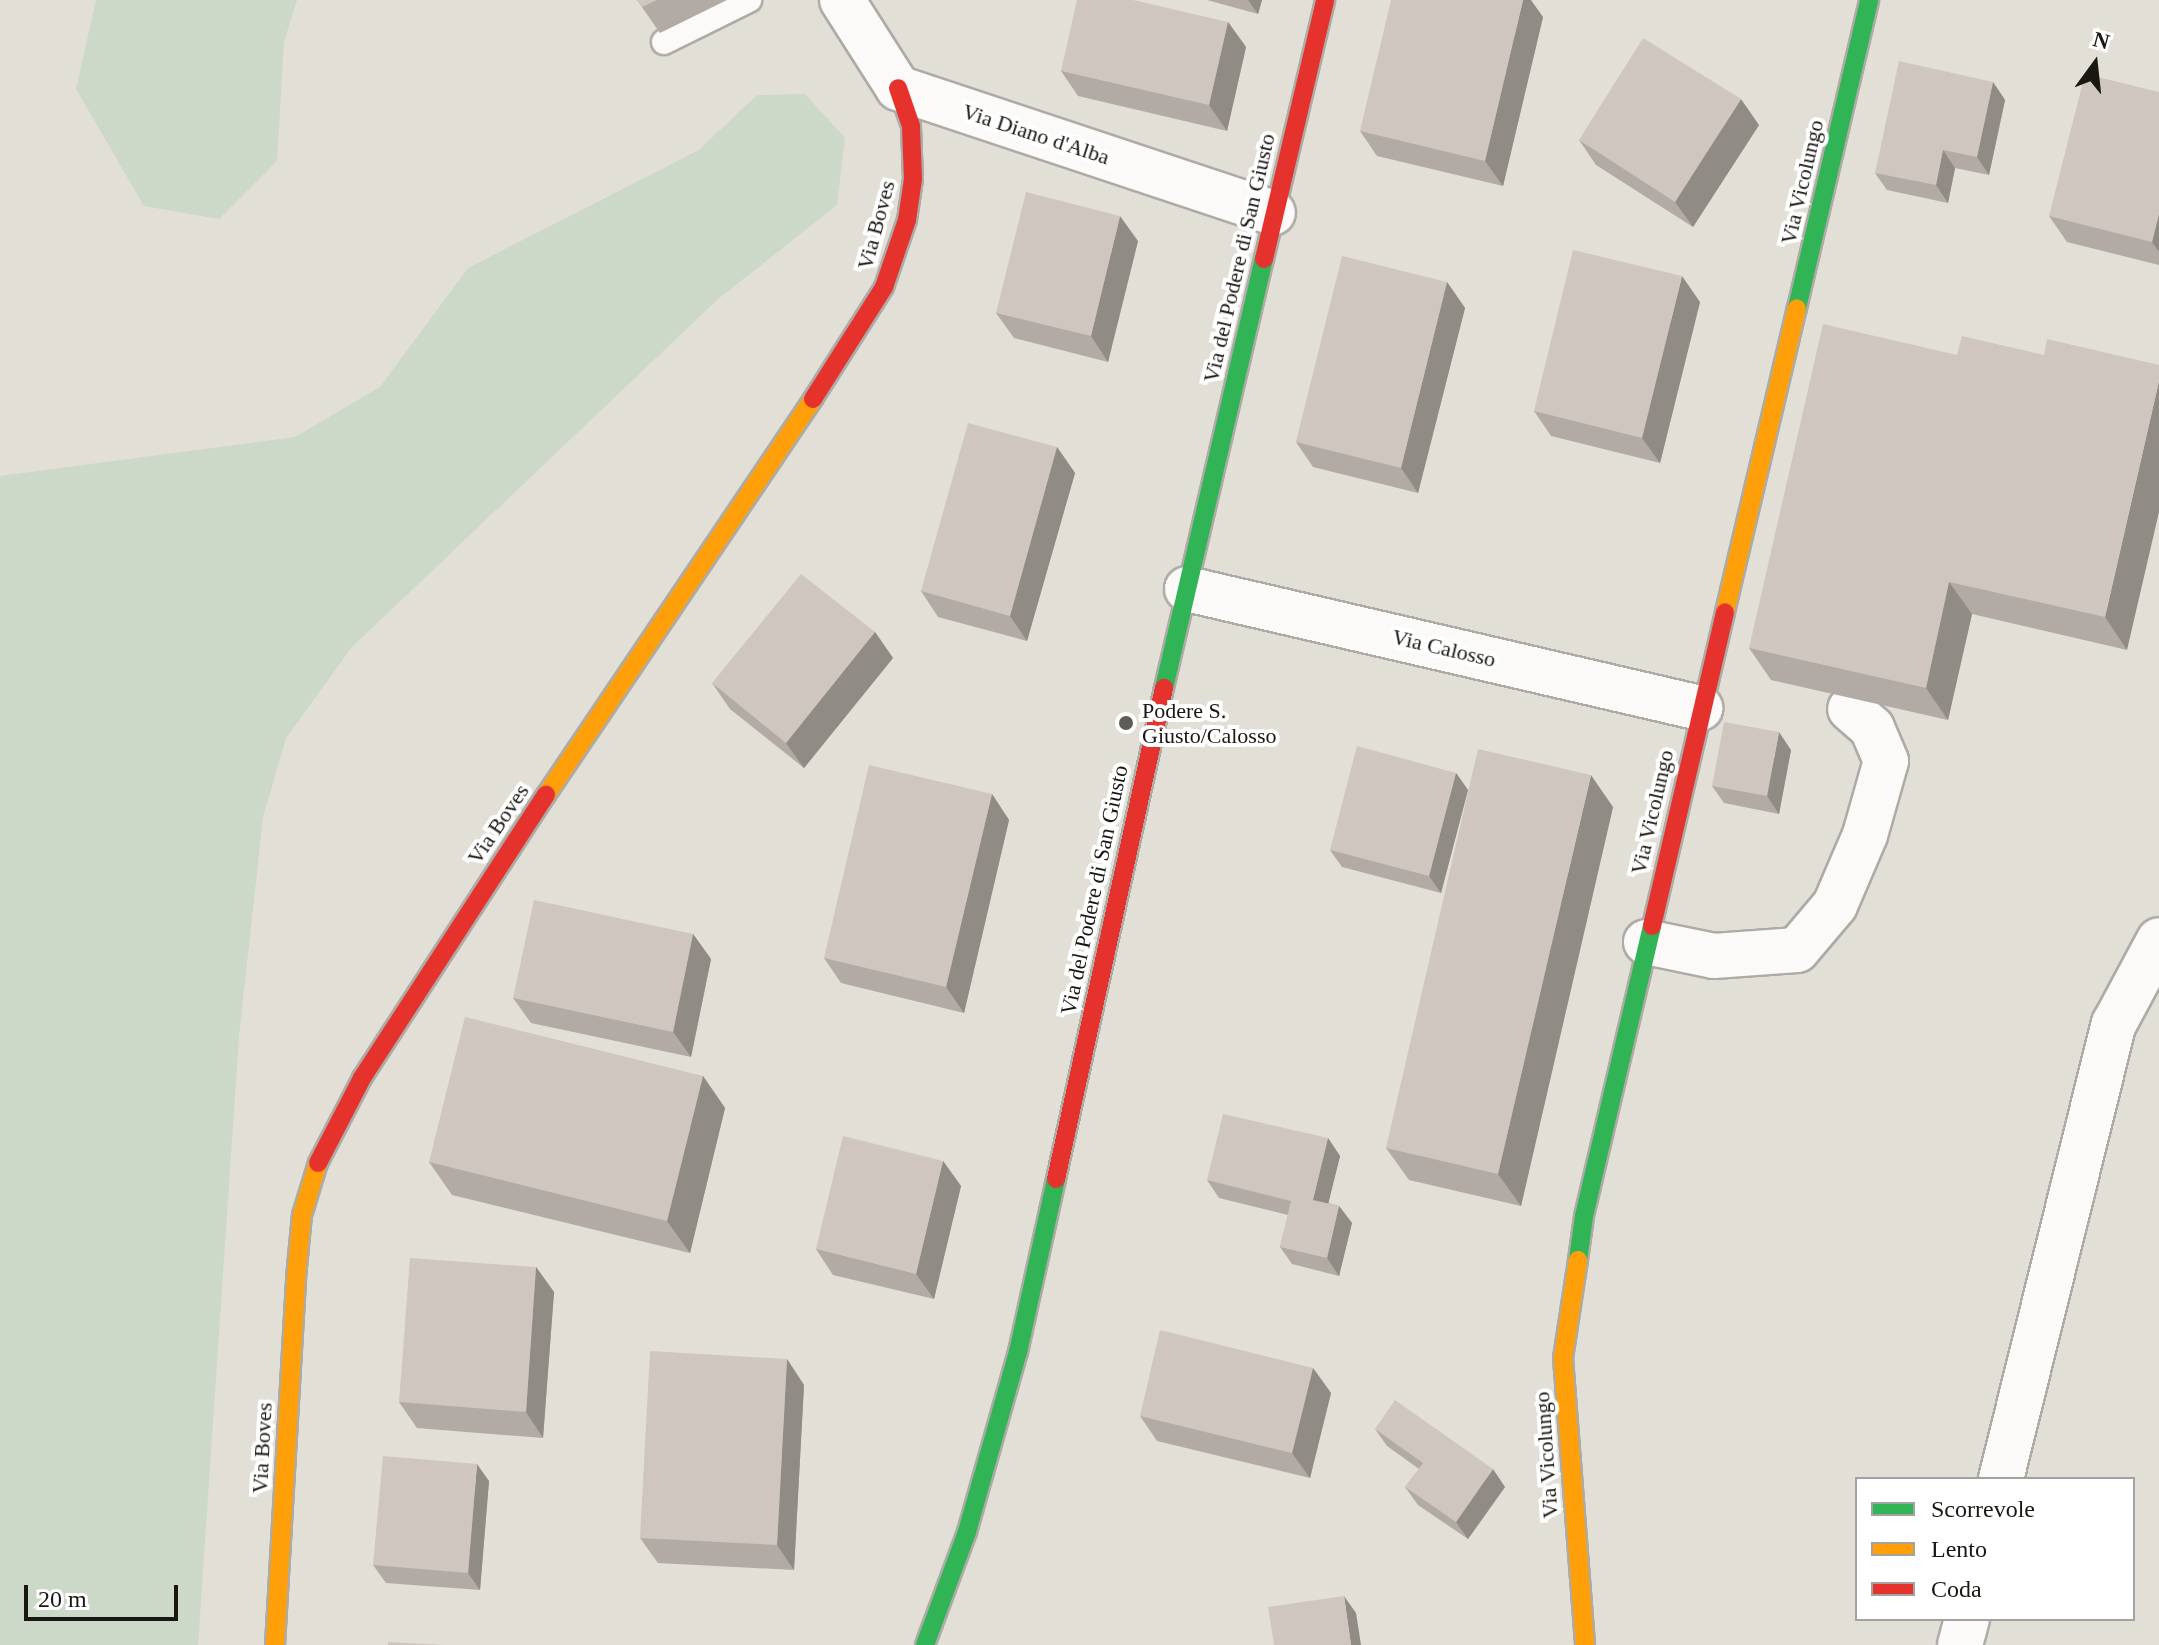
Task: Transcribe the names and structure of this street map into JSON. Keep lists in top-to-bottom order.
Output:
{
  "streets": {
    "street": [
      "Via Diano d'Alba",
      "Via Vicolungo",
      "Via Boves",
      "Via del Podere di San Giusto",
      "Via Calosso"
    ]
  },
  "crossings": [
    ["Via Diano d'Alba", "Via Boves"],
    ["Via Diano d'Alba", "Via del Podere di San Giusto"],
    ["Via Vicolungo", "Via Calosso"],
    ["Via del Podere di San Giusto", "Via Calosso"]
  ],
  "places": ["Podere S. Giusto/Calosso"],
  "legend": ["Scorrevole", "Lento", "Coda"],
  "scale_bar": "20 m",
  "north": "top"
}
